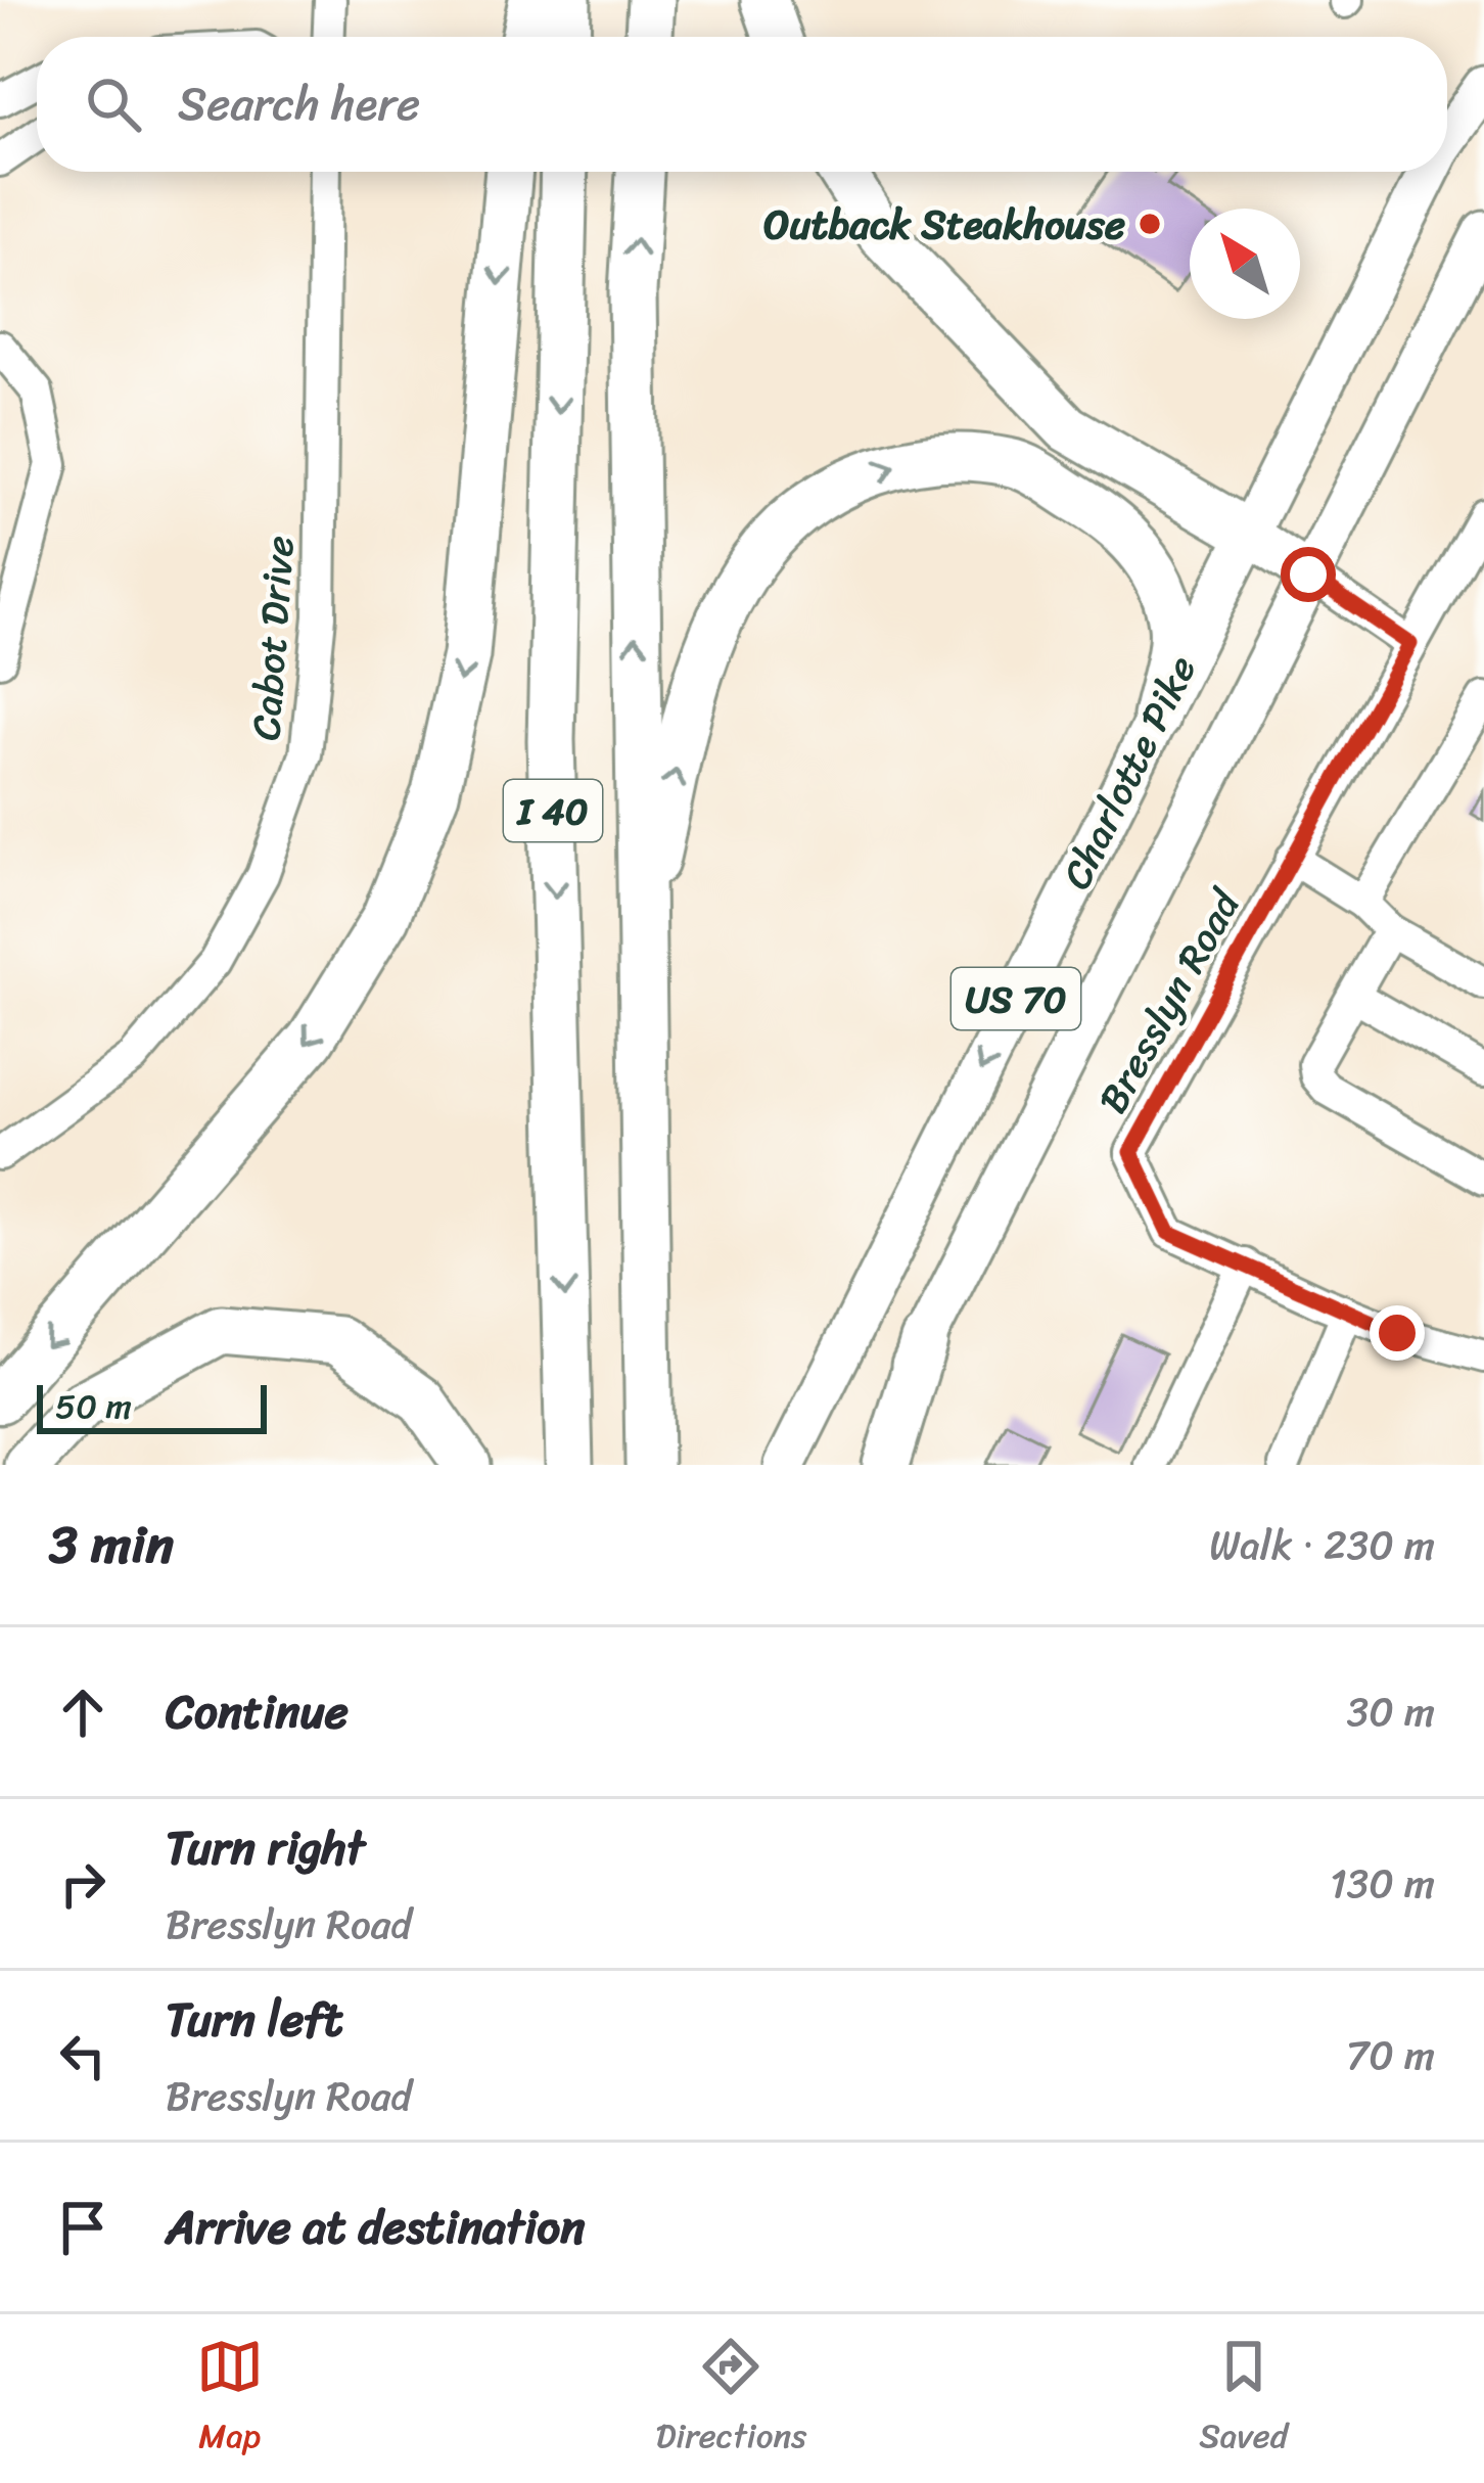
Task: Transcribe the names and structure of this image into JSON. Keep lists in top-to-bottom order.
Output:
{
  "streets": {
    "highway": ["I 40"],
    "main road": ["Charlotte Pike", "US 70"],
    "street": ["Cabot Drive", "Bresslyn Road"]
  },
  "places": ["Outback Steakhouse"],
  "scale_bar": "50 m",
  "north": "top left",
  "page": {
    "search": "Search here",
    "scale": "50 m",
    "heading": ["3 min", "Walk · 230 m"],
    "list": [
      ["Continue", "30 m"],
      ["Turn right", "Bresslyn Road", "130 m"],
      ["Turn left", "Bresslyn Road", "70 m"],
      "Arrive at destination"
    ],
    "nav": ["Map", "Directions", "Saved"]
  }
}
